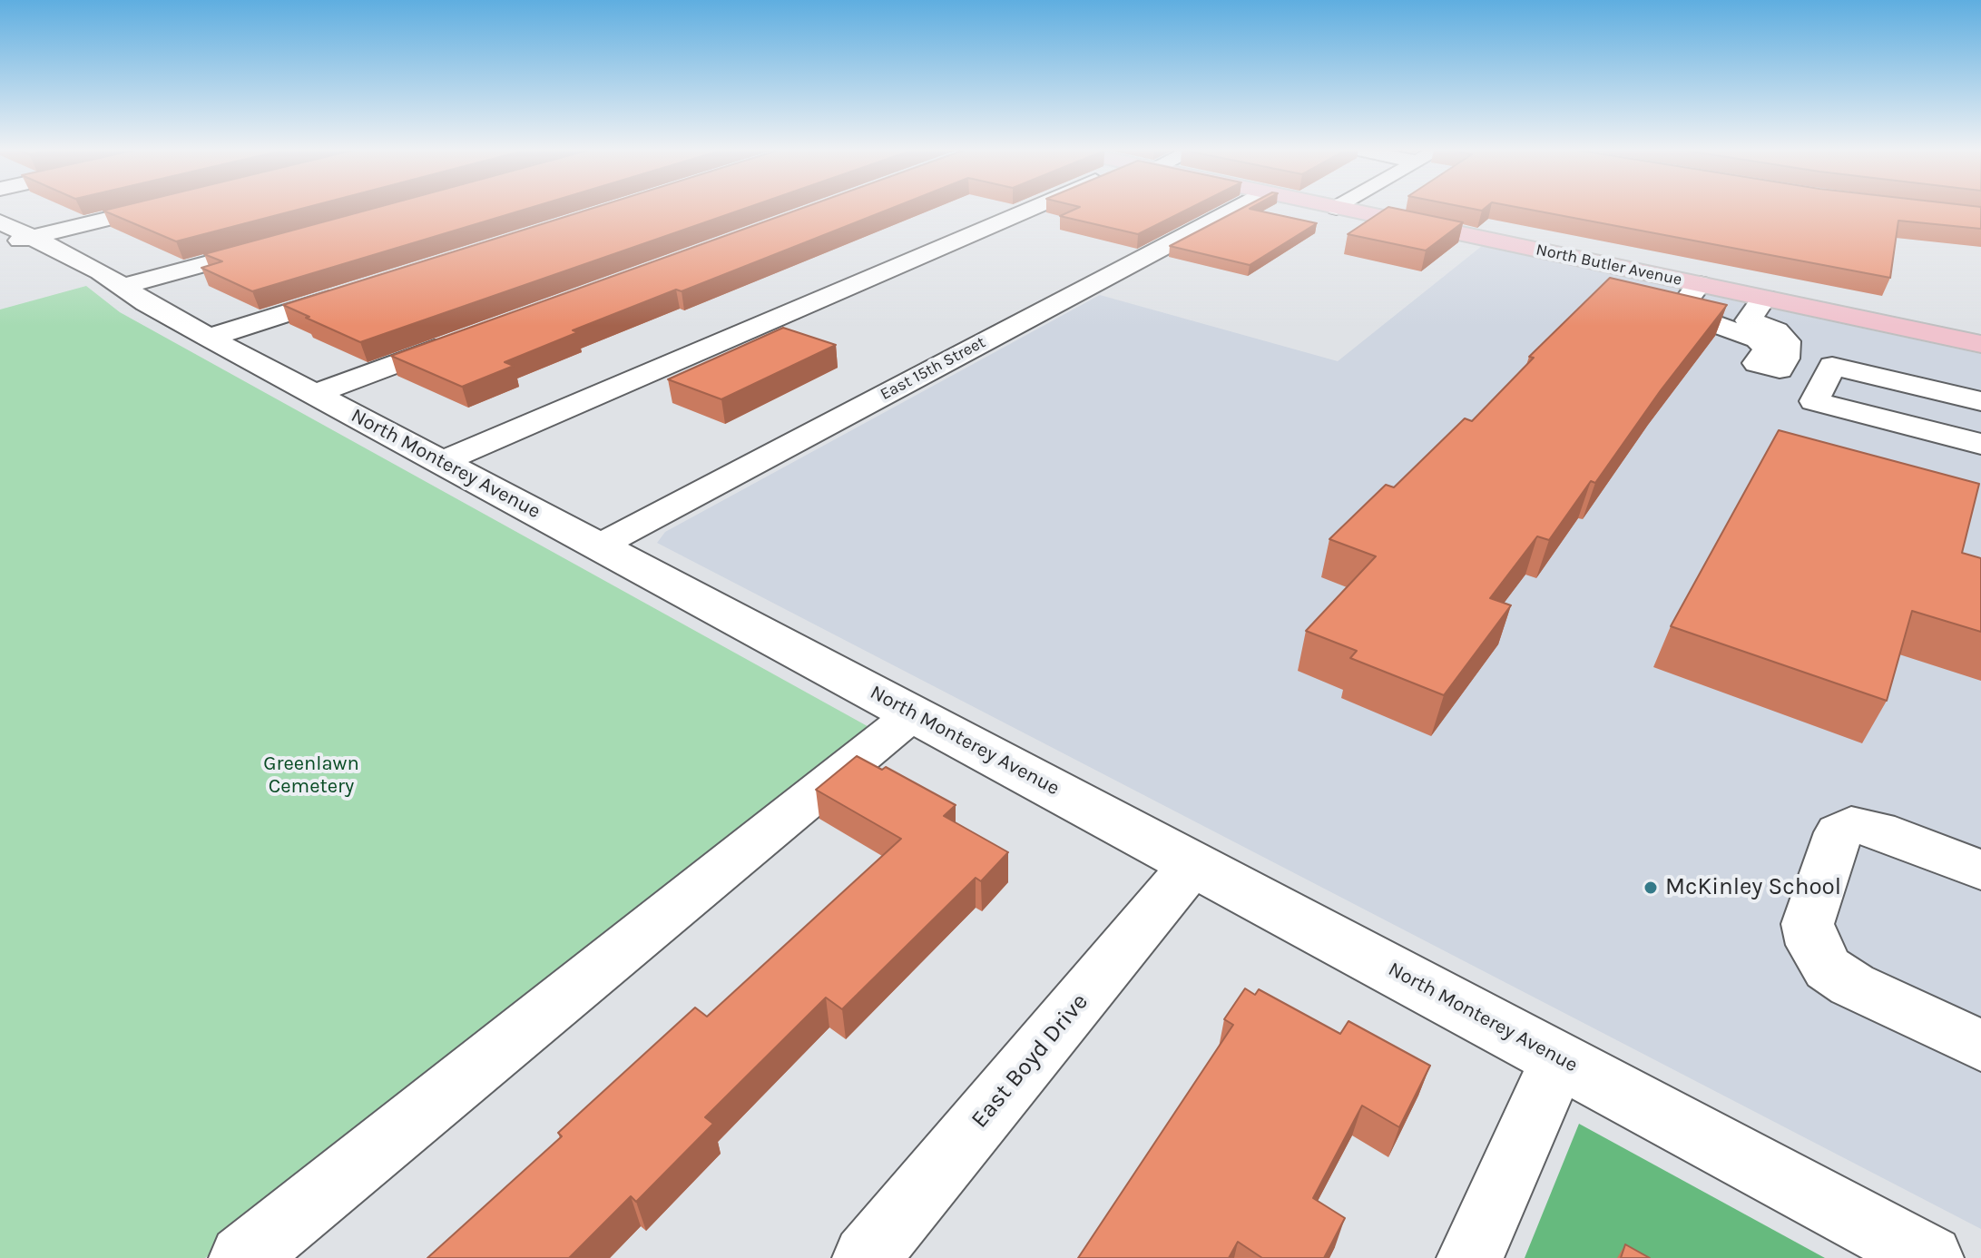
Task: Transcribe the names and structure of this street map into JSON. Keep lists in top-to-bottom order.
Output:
{
  "streets": {
    "main road": ["North Butler Avenue"],
    "street": ["East 15th Street", "North Monterey Avenue", "East Boyd Drive"]
  },
  "crossings": [
    ["East 15th Street", "North Monterey Avenue"],
    ["North Monterey Avenue", "East Boyd Drive"]
  ],
  "parks": ["Greenlawn Cemetery"],
  "places": ["McKinley School"]
}
